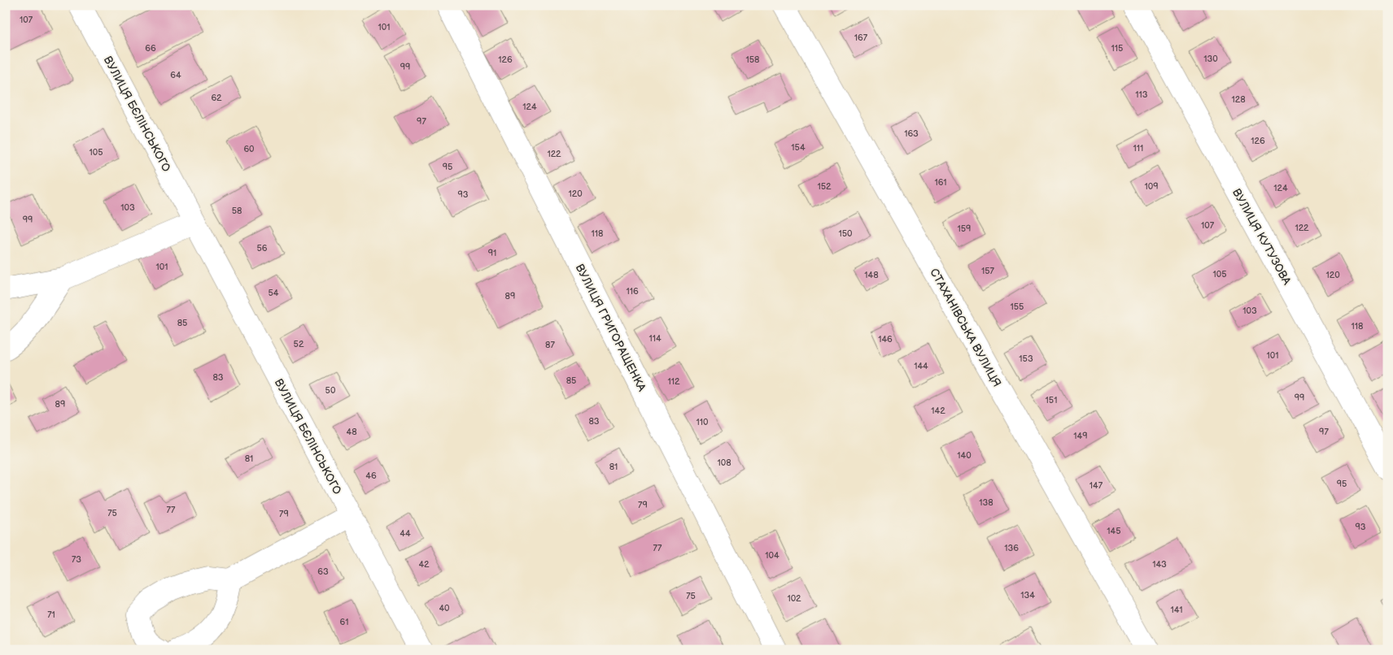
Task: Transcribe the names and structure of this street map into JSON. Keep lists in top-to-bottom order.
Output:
{
  "streets": {
    "street": [
      "ВУЛИЦЯ БЄЛІНСЬКОГО",
      "ВУЛИЦЯ КУТУЗОВА",
      "ВУЛИЦЯ ГРИГОРАЩЕНКА",
      "СТАХАНІВСЬКА ВУЛИЦЯ"
    ]
  },
  "house_numbers": [
    "107",
    "101",
    "167",
    "66",
    "115",
    "130",
    "126",
    "158",
    "99",
    "64",
    "113",
    "62",
    "128",
    "124",
    "97",
    "163",
    "126",
    "154",
    "111",
    "60",
    "105",
    "122",
    "95",
    "161",
    "152",
    "109",
    "124",
    "120",
    "93",
    "103",
    "58",
    "99",
    "107",
    "122",
    "159",
    "118",
    "150",
    "56",
    "91",
    "101",
    "157",
    "105",
    "148",
    "120",
    "116",
    "54",
    "89",
    "155",
    "103",
    "85",
    "118",
    "114",
    "146",
    "52",
    "87",
    "101",
    "153",
    "144",
    "83",
    "85",
    "112",
    "50",
    "99",
    "151",
    "89",
    "142",
    "83",
    "110",
    "48",
    "97",
    "149",
    "140",
    "81",
    "108",
    "81",
    "46",
    "95",
    "147",
    "138",
    "79",
    "77",
    "75",
    "79",
    "93",
    "145",
    "44",
    "77",
    "136",
    "104",
    "73",
    "42",
    "143",
    "63",
    "134",
    "75",
    "102",
    "40",
    "141",
    "71",
    "61"
  ]
}
